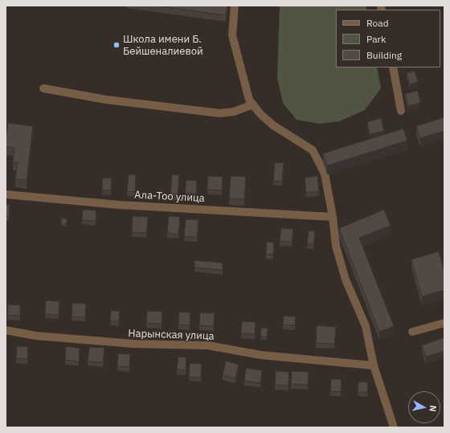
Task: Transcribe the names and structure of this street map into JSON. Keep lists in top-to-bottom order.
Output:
{
  "streets": {
    "street": ["Ала-Тоо улица", "Нарынская улица"]
  },
  "places": ["Школа имени Б. Бейшеналиевой"],
  "legend": ["Road", "Park", "Building"],
  "north": "right"
}
